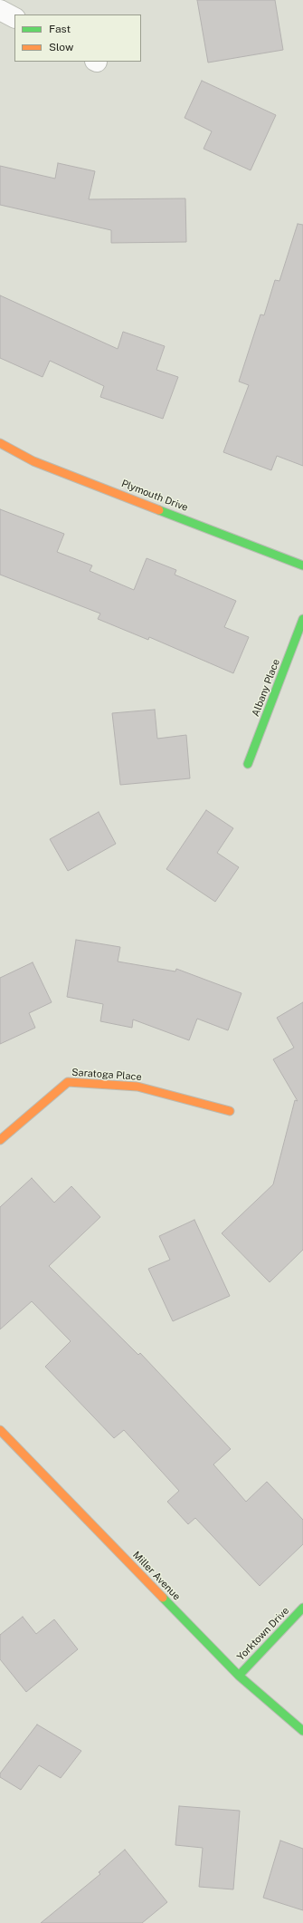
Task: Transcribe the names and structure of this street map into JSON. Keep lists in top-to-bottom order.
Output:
{
  "streets": {
    "street": [
      "Plymouth Drive",
      "Albany Place",
      "Saratoga Place",
      "Miller Avenue",
      "Yorktown Drive"
    ]
  },
  "crossings": [
    ["Miller Avenue", "Yorktown Drive"]
  ],
  "legend": ["Fast", "Slow"]
}
